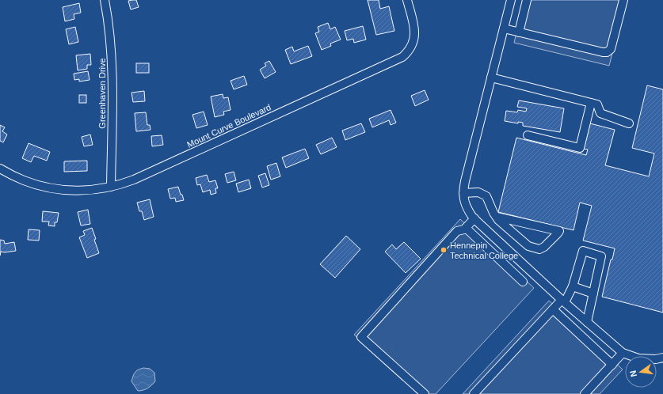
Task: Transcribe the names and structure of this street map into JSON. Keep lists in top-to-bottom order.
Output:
{
  "streets": {
    "street": ["Greenhaven Drive", "Mount Curve Boulevard"]
  },
  "crossings": [
    ["Greenhaven Drive", "Mount Curve Boulevard"]
  ],
  "places": ["Hennepin Technical College"],
  "north": "left"
}
